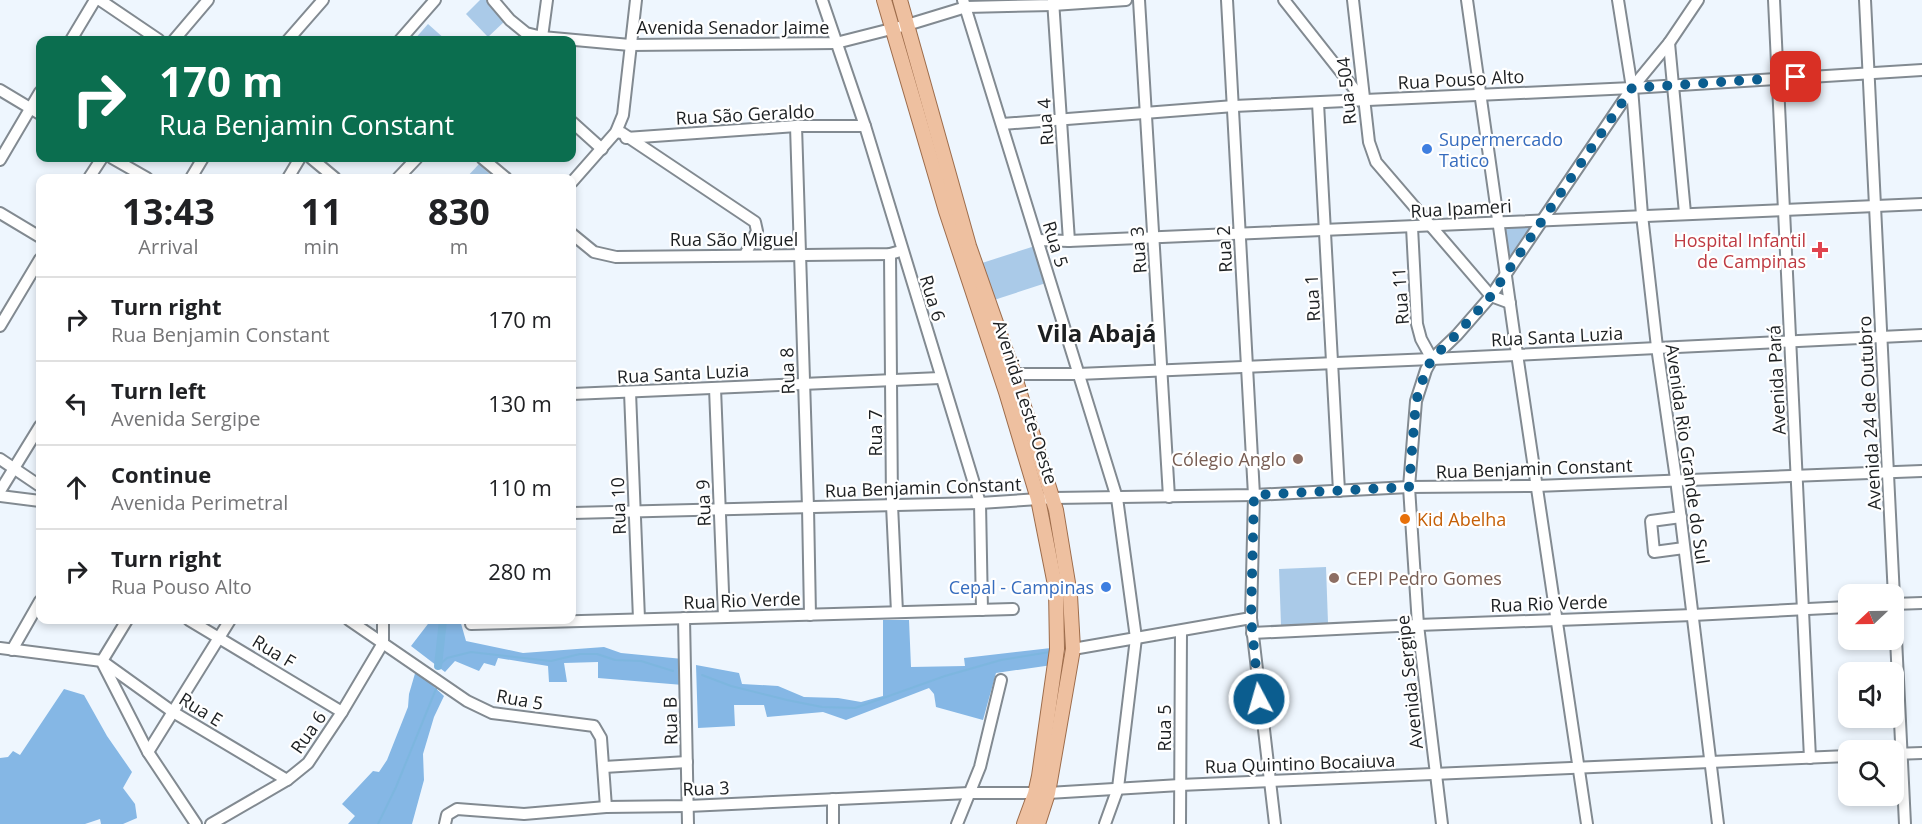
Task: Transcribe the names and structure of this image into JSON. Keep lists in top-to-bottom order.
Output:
{
  "streets": {
    "main road": ["Avenida Leste-Oeste"],
    "street": [
      "Avenida Senador Jaime",
      "Rua Pouso Alto",
      "Rua 504",
      "Rua São Geraldo",
      "Rua 4",
      "Rua Ipameri",
      "Rua São Miguel",
      "Rua 5",
      "Rua 2",
      "Rua 3",
      "Rua 11",
      "Rua 6",
      "Rua 1",
      "Rua Santa Luzia",
      "Rua 8",
      "Avenida Pará",
      "Avenida 24 de Outubro",
      "Rua 7",
      "Avenida Rio Grande do Sul",
      "Rua Benjamin Constant",
      "Rua 9",
      "Rua 10",
      "Rua Rio Verde",
      "Rua F",
      "Avenida Sergipe",
      "Rua E",
      "Rua B",
      "Rua Quintino Bocaiuva"
    ]
  },
  "crossings": [
    ["Avenida Senador Jaime", "Rua 4"],
    ["Avenida Senador Jaime", "Rua 5"],
    ["Avenida Senador Jaime", "Rua 6"],
    ["Avenida Senador Jaime", "Avenida Leste-Oeste"],
    ["Rua Pouso Alto", "Rua 504"],
    ["Rua Pouso Alto", "Rua 4"],
    ["Rua Pouso Alto", "Rua 5"],
    ["Rua Pouso Alto", "Rua 2"],
    ["Rua Pouso Alto", "Rua 3"],
    ["Rua Pouso Alto", "Rua 1"],
    ["Rua Pouso Alto", "Avenida Pará"],
    ["Rua Pouso Alto", "Avenida 24 de Outubro"],
    ["Rua Pouso Alto", "Avenida Rio Grande do Sul"],
    ["Rua 504", "Rua Ipameri"],
    ["Rua São Geraldo", "Rua 6"],
    ["Rua São Geraldo", "Rua 8"],
    ["Rua 4", "Rua Ipameri"],
    ["Rua Ipameri", "Rua 5"],
    ["Rua Ipameri", "Rua 2"],
    ["Rua Ipameri", "Rua 3"],
    ["Rua Ipameri", "Rua 11"],
    ["Rua Ipameri", "Rua 1"],
    ["Rua Ipameri", "Avenida Pará"],
    ["Rua Ipameri", "Avenida 24 de Outubro"],
    ["Rua Ipameri", "Avenida Rio Grande do Sul"],
    ["Rua São Miguel", "Rua 6"],
    ["Rua São Miguel", "Rua 8"],
    ["Rua São Miguel", "Rua 7"],
    ["Rua 5", "Rua 3"],
    ["Rua 5", "Rua 6"],
    ["Rua 5", "Rua Santa Luzia"],
    ["Rua 5", "Rua Benjamin Constant"],
    ["Rua 5", "Rua Quintino Bocaiuva"],
    ["Rua 2", "Rua Santa Luzia"],
    ["Rua 2", "Rua Benjamin Constant"],
    ["Rua 2", "Rua Rio Verde"],
    ["Rua 2", "Rua Quintino Bocaiuva"],
    ["Rua 3", "Rua Santa Luzia"],
    ["Rua 3", "Rua Benjamin Constant"],
    ["Rua 3", "Rua B"],
    ["Rua 3", "Rua Quintino Bocaiuva"],
    ["Rua 11", "Rua Santa Luzia"],
    ["Rua 11", "Avenida Sergipe"],
    ["Rua 6", "Rua Santa Luzia"],
    ["Rua 6", "Rua Benjamin Constant"],
    ["Rua 6", "Rua Rio Verde"],
    ["Rua 6", "Rua F"],
    ["Rua 6", "Rua E"],
    ["Rua 1", "Rua Santa Luzia"],
    ["Rua 1", "Rua Benjamin Constant"],
    ["Rua Santa Luzia", "Rua 8"],
    ["Rua Santa Luzia", "Avenida Pará"],
    ["Rua Santa Luzia", "Avenida Leste-Oeste"],
    ["Rua Santa Luzia", "Avenida 24 de Outubro"],
    ["Rua Santa Luzia", "Rua 7"],
    ["Rua Santa Luzia", "Avenida Rio Grande do Sul"],
    ["Rua Santa Luzia", "Rua 9"],
    ["Rua Santa Luzia", "Rua 10"],
    ["Rua Santa Luzia", "Avenida Sergipe"],
    ["Rua 8", "Rua Benjamin Constant"],
    ["Rua 8", "Rua Rio Verde"],
    ["Avenida Pará", "Rua Benjamin Constant"],
    ["Avenida Pará", "Rua Rio Verde"],
    ["Avenida Pará", "Rua Quintino Bocaiuva"],
    ["Avenida Leste-Oeste", "Rua Benjamin Constant"],
    ["Avenida Leste-Oeste", "Rua Quintino Bocaiuva"],
    ["Avenida 24 de Outubro", "Rua Benjamin Constant"],
    ["Rua 7", "Rua Benjamin Constant"],
    ["Rua 7", "Rua Rio Verde"],
    ["Avenida Rio Grande do Sul", "Rua Benjamin Constant"],
    ["Avenida Rio Grande do Sul", "Rua Rio Verde"],
    ["Avenida Rio Grande do Sul", "Rua Quintino Bocaiuva"],
    ["Rua Benjamin Constant", "Rua 9"],
    ["Rua Benjamin Constant", "Rua 10"],
    ["Rua Benjamin Constant", "Avenida Sergipe"],
    ["Rua 9", "Rua Rio Verde"],
    ["Rua 10", "Rua Rio Verde"],
    ["Rua Rio Verde", "Avenida Sergipe"],
    ["Rua Rio Verde", "Rua B"],
    ["Avenida Sergipe", "Rua Quintino Bocaiuva"]
  ],
  "districts": ["Vila Abajá"],
  "places": {
    "other": [
      "Supermercado Tatico",
      "Cólegio Anglo",
      "Kid Abelha",
      "CEPI Pedro Gomes",
      "Cepal - Campinas"
    ],
    "health": ["Hospital Infantil de Campinas"]
  },
  "north": "left",
  "page": {
    "turn": ["170 m", "Rua Benjamin Constant"],
    "eta": [
      "13:43",
      "Arrival",
      "11",
      "min",
      "830",
      "m"
    ],
    "list": [
      {
        "name": "Turn right",
        "note": "Rua Benjamin Constant",
        "value": "170 m"
      },
      {
        "name": "Turn left",
        "note": "Avenida Sergipe",
        "value": "130 m"
      },
      {
        "name": "Continue",
        "note": "Avenida Perimetral",
        "value": "110 m"
      },
      {
        "name": "Turn right",
        "note": "Rua Pouso Alto",
        "value": "280 m"
      }
    ]
  }
}
